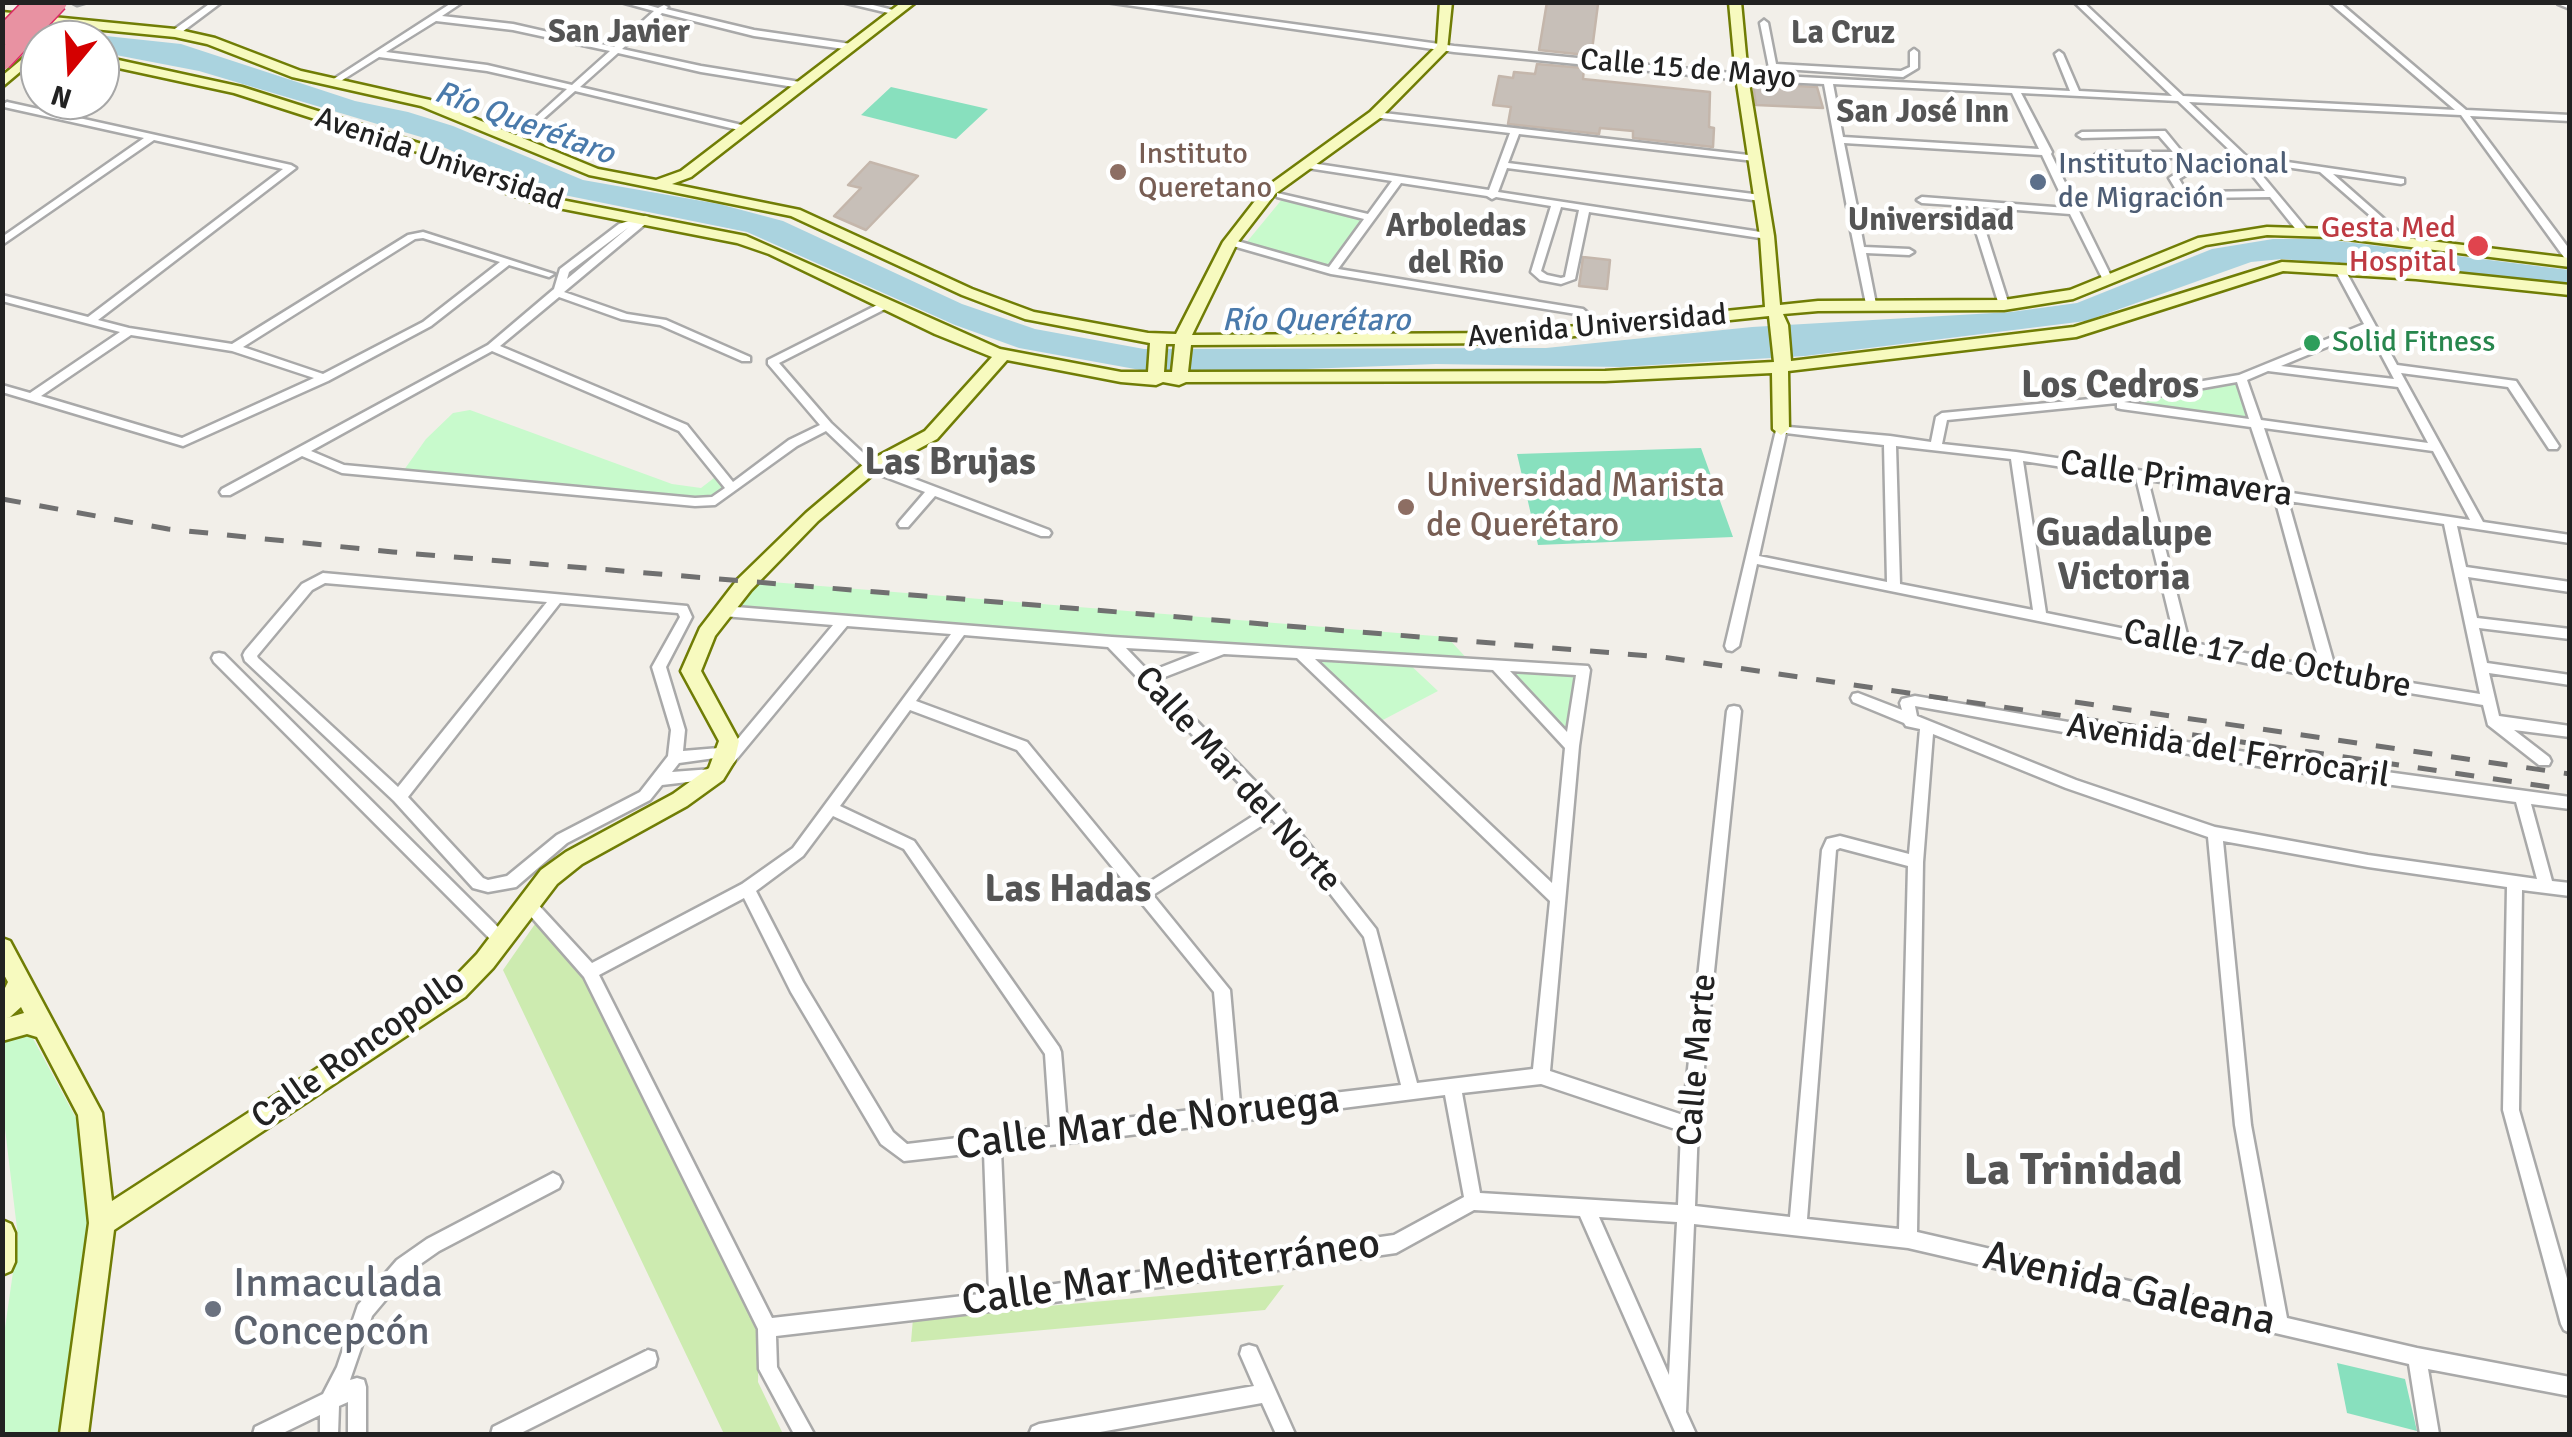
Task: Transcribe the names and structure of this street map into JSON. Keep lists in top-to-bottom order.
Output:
{
  "streets": {
    "main road": ["Avenida Universidad", "Calle Roncopollo"],
    "street": [
      "Calle 15 de Mayo",
      "Calle Primavera",
      "Calle 17 de Octubre",
      "Avenida del Ferrocaril",
      "Calle Mar del Norte",
      "Calle Marte",
      "Calle Mar de Noruega",
      "Calle Mar Mediterráneo",
      "Avenida Galeana"
    ]
  },
  "crossings": [
    ["Calle Mar del Norte", "Calle Mar de Noruega"],
    ["Calle Marte", "Calle Mar de Noruega"],
    ["Calle Marte", "Avenida Galeana"]
  ],
  "districts": [
    "San Javier",
    "La Cruz",
    "San José Inn",
    "Universidad",
    "Arboledas del Rio",
    "Los Cedros",
    "Las Brujas",
    "Guadalupe Victoria",
    "Las Hadas",
    "La Trinidad"
  ],
  "water": ["Río Querétaro"],
  "places": [
    "Instituto Queretano",
    "Instituto Nacional de Migración",
    "Gesta Med Hospital",
    "Solid Fitness",
    "Universidad Marista de Querétaro",
    "Inmaculada Concepcón"
  ],
  "north": "bottom"
}
